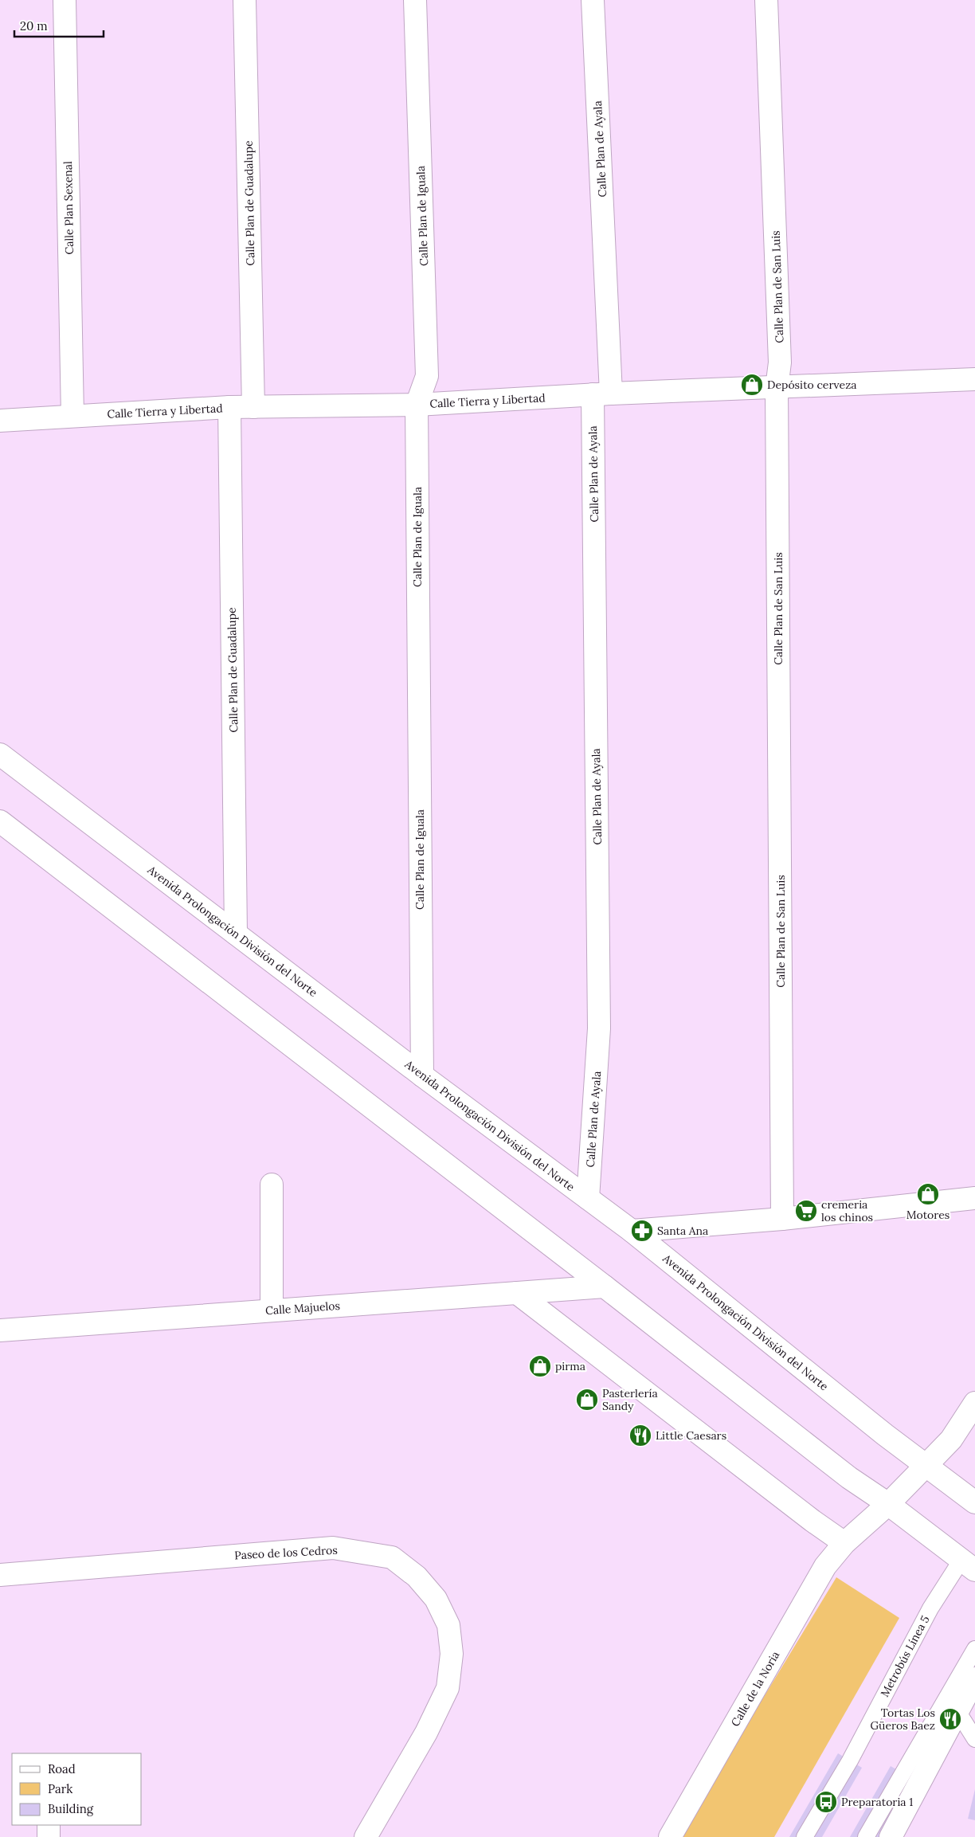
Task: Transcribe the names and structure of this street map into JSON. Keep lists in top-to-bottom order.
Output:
{
  "streets": {
    "street": [
      "Calle Plan de Ayala",
      "Calle Plan de Guadalupe",
      "Calle Plan Sexenal",
      "Calle Plan de Iguala",
      "Calle Plan de San Luis",
      "Calle Tierra y Libertad",
      "Avenida Prolongación División del Norte",
      "Calle Majuelos",
      "Paseo de los Cedros",
      "Calle de la Noria"
    ],
    "lane": ["Metrobús Línea 5"]
  },
  "crossings": [
    ["Calle Plan de Ayala", "Calle Tierra y Libertad"],
    ["Calle Plan de Ayala", "Avenida Prolongación División del Norte"],
    ["Calle Plan de Guadalupe", "Calle Tierra y Libertad"],
    ["Calle Plan de Guadalupe", "Avenida Prolongación División del Norte"],
    ["Calle Plan Sexenal", "Calle Tierra y Libertad"],
    ["Calle Plan de Iguala", "Calle Tierra y Libertad"],
    ["Calle Plan de Iguala", "Avenida Prolongación División del Norte"],
    ["Calle Plan de San Luis", "Calle Tierra y Libertad"],
    ["Avenida Prolongación División del Norte", "Calle de la Noria"]
  ],
  "places": {
    "shop": [
      "Depósito cerveza",
      "Motores",
      "pirma",
      "Pasterlería Sandy"
    ],
    "supermarket": ["cremeria los chinos"],
    "pharmacy": ["Santa Ana"],
    "restaurant": ["Little Caesars", "Tortas Los Güeros Baez"],
    "bus stop": ["Preparatoria 1"]
  },
  "legend": ["Road", "Park", "Building"],
  "scale_bar": "20 m"
}
